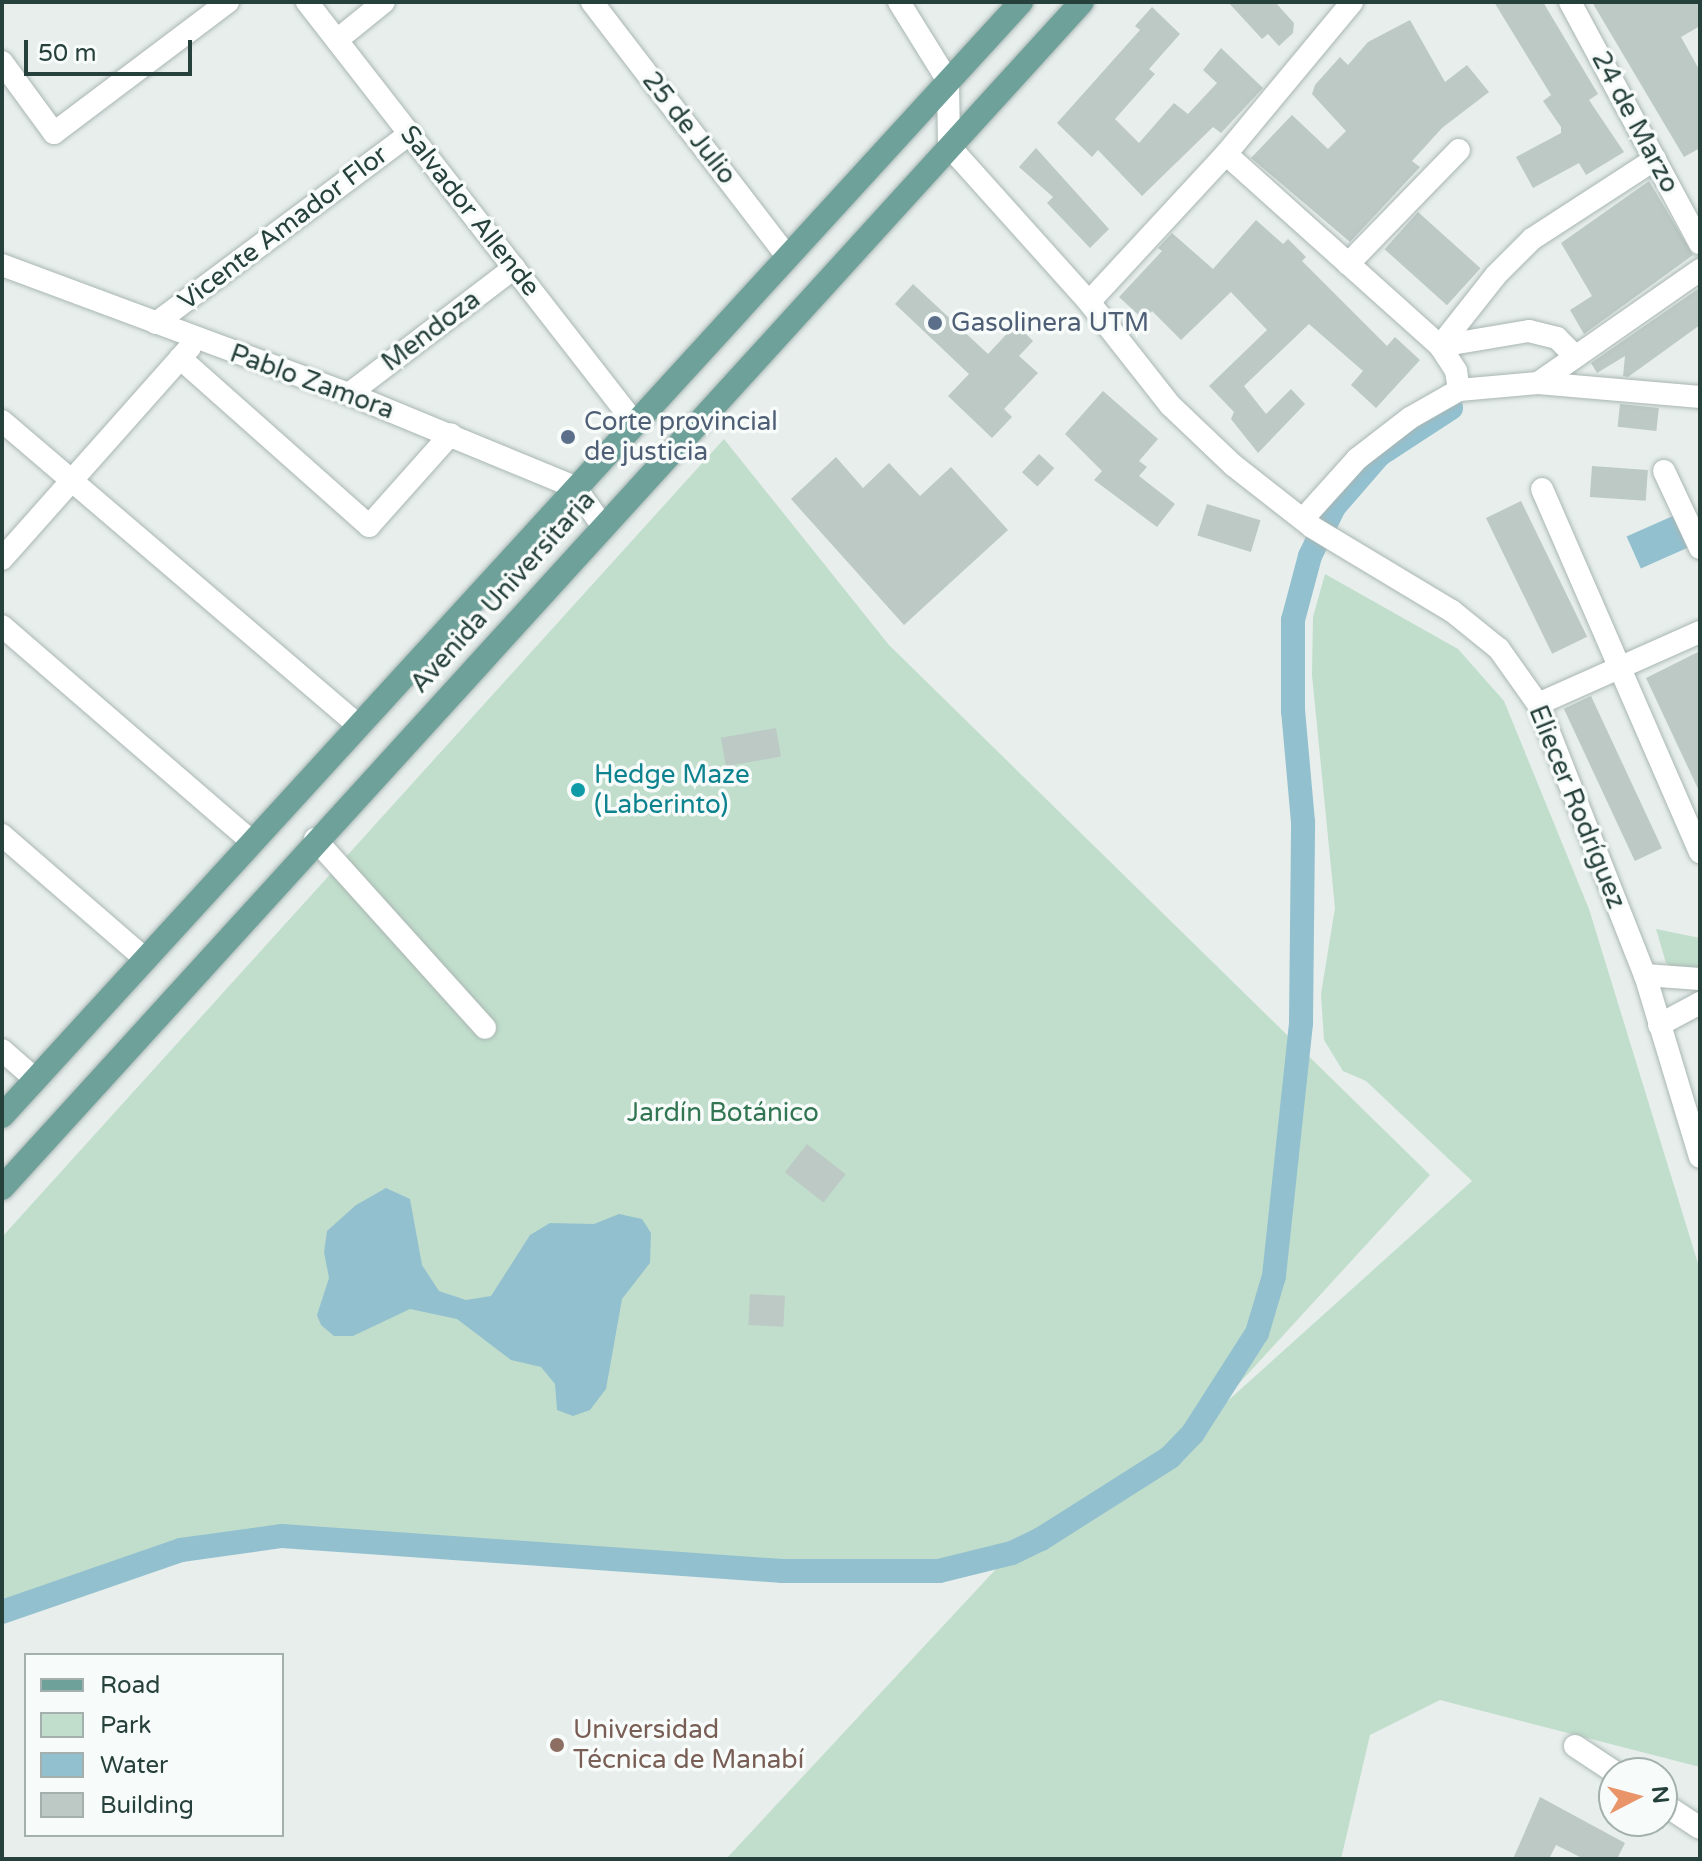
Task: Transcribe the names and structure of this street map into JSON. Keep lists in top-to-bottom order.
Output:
{
  "streets": {
    "main road": ["Avenida Universitaria"],
    "street": [
      "24 de Marzo",
      "25 de Julio",
      "Salvador Allende",
      "Vicente Amador Flor",
      "Mendoza",
      "Pablo Zamora",
      "Eliecer Rodríguez"
    ]
  },
  "crossings": [
    ["25 de Julio", "Avenida Universitaria"],
    ["Salvador Allende", "Vicente Amador Flor"],
    ["Salvador Allende", "Mendoza"],
    ["Salvador Allende", "Avenida Universitaria"],
    ["Vicente Amador Flor", "Pablo Zamora"],
    ["Mendoza", "Pablo Zamora"],
    ["Pablo Zamora", "Avenida Universitaria"],
    ["Avenida Universitaria", "Eliecer Rodríguez"]
  ],
  "parks": ["Jardín Botánico"],
  "places": [
    "Gasolinera UTM",
    "Corte provincial de justicia",
    "Hedge Maze (Laberinto)",
    "Universidad Técnica de Manabí"
  ],
  "legend": [
    "Road",
    "Park",
    "Water",
    "Building"
  ],
  "scale_bar": "50 m",
  "north": "right"
}
